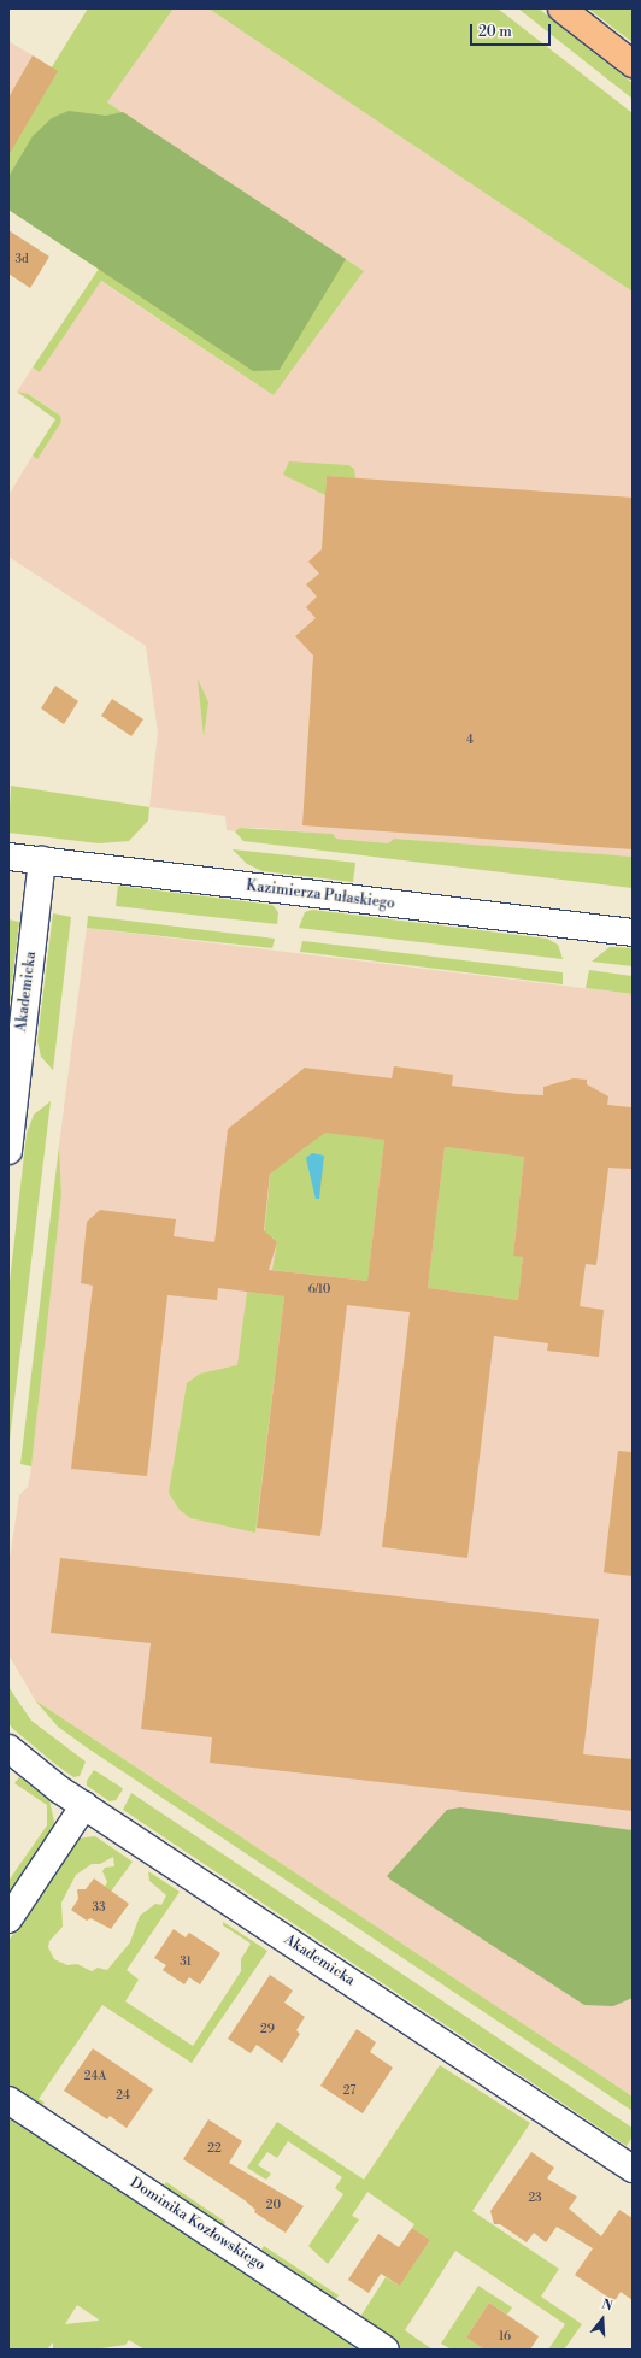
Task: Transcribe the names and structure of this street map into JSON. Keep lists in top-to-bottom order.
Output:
{
  "streets": {
    "street": ["Kazimierza Pułaskiego", "Akademicka", "Dominika Kozłowskiego"]
  },
  "crossings": [
    ["Kazimierza Pułaskiego", "Akademicka"]
  ],
  "house_numbers": [
    "3d",
    "4",
    "6/10",
    "33",
    "31",
    "29",
    "24A",
    "27",
    "24",
    "22",
    "23",
    "20",
    "16"
  ],
  "scale_bar": "20 m",
  "north": "top"
}
